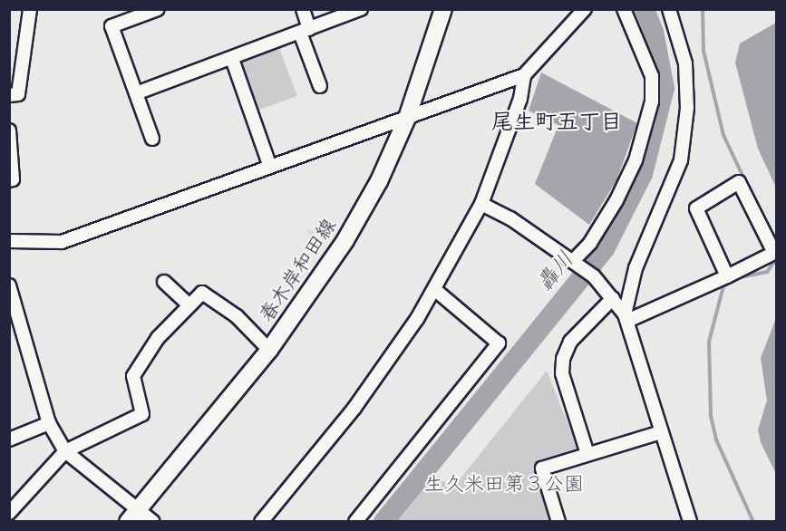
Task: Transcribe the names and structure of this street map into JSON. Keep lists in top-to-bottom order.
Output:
{
  "streets": {
    "main road": ["春木岸和田線"]
  },
  "districts": ["尾生町五丁目"],
  "water": ["轟川"],
  "parks": ["生久米田第３公園"]
}
